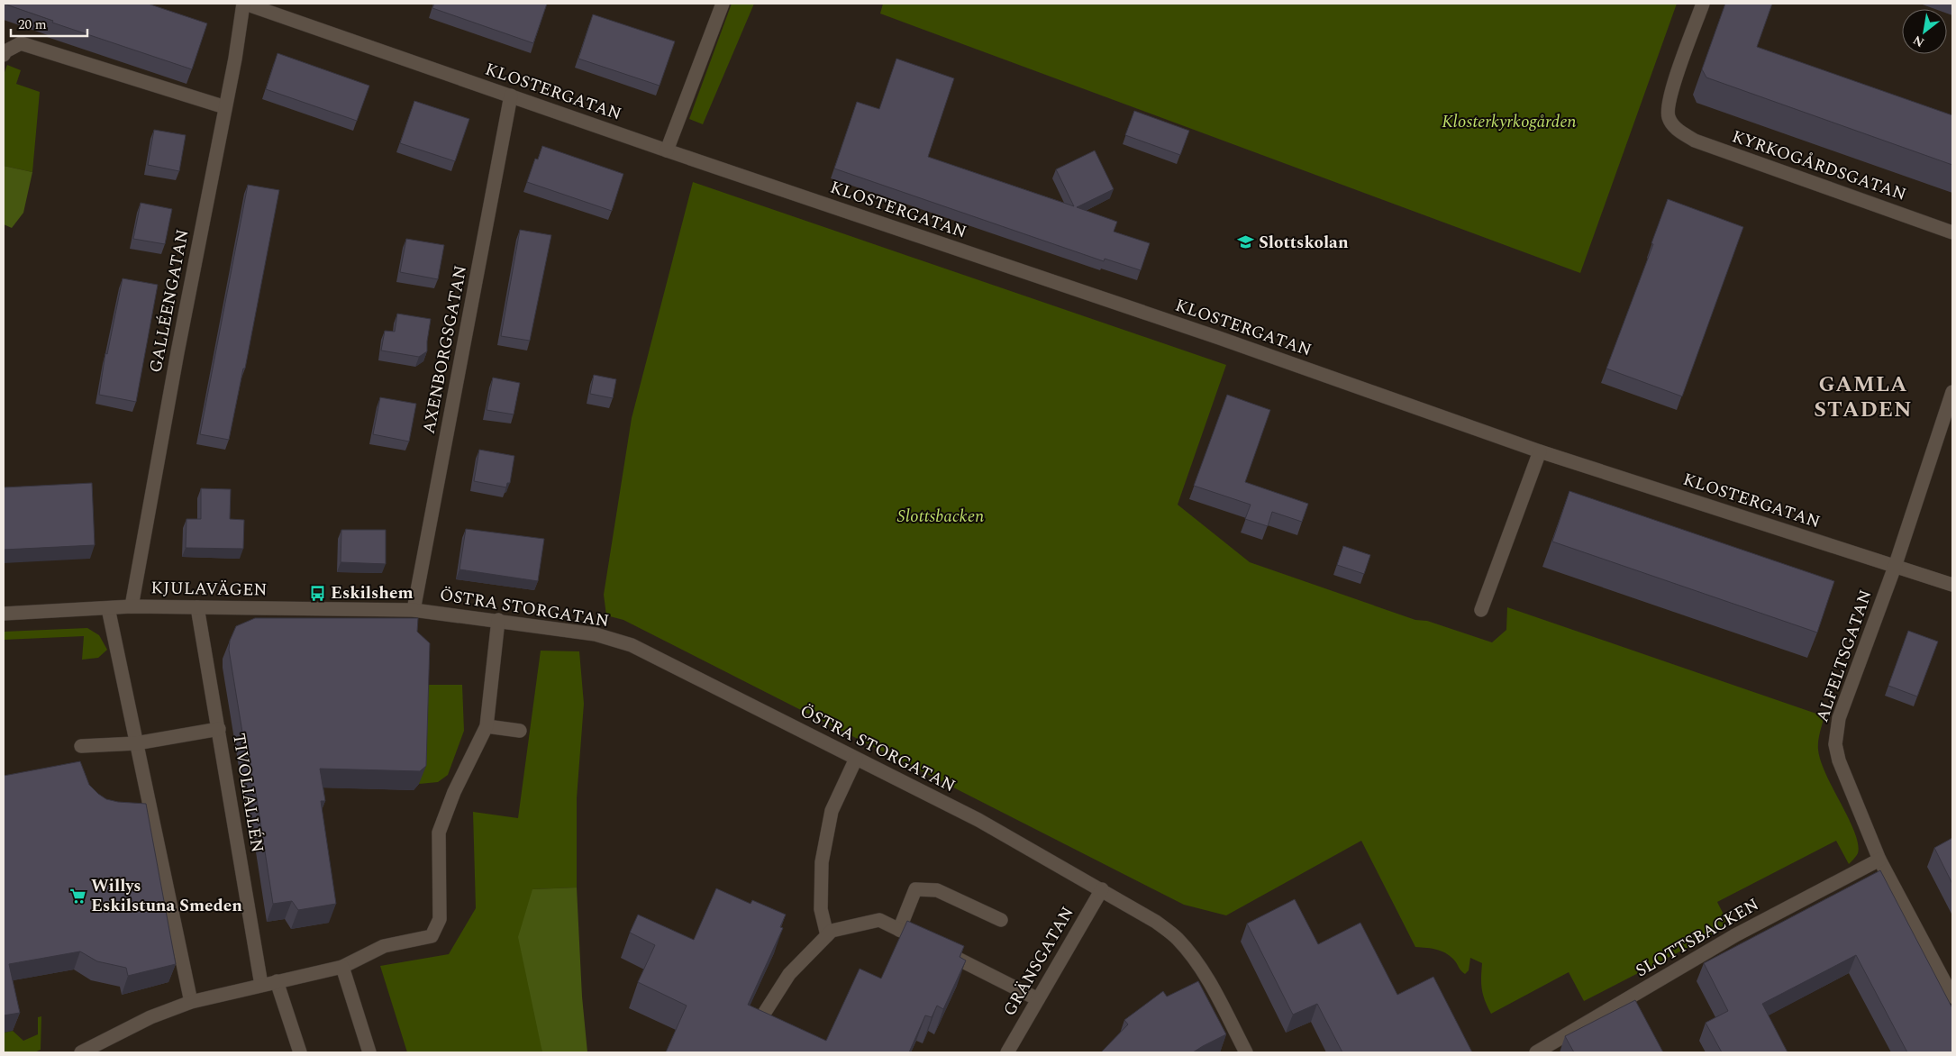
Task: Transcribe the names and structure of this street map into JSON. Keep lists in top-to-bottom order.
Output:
{
  "streets": {
    "street": [
      "KLOSTERGATAN",
      "KYRKOGÅRDSGATAN",
      "GALLÉENGATAN",
      "AXENBORGSGATAN",
      "KJULAVÄGEN",
      "ÖSTRA STORGATAN",
      "ALFELTSGATAN",
      "TIVOLIALLÉN",
      "SLOTTSBACKEN",
      "GRÄNSGATAN"
    ]
  },
  "crossings": [
    ["KLOSTERGATAN", "GALLÉENGATAN"],
    ["KLOSTERGATAN", "AXENBORGSGATAN"],
    ["KLOSTERGATAN", "ALFELTSGATAN"],
    ["GALLÉENGATAN", "KJULAVÄGEN"],
    ["AXENBORGSGATAN", "KJULAVÄGEN"],
    ["AXENBORGSGATAN", "ÖSTRA STORGATAN"],
    ["KJULAVÄGEN", "ÖSTRA STORGATAN"],
    ["KJULAVÄGEN", "TIVOLIALLÉN"],
    ["ÖSTRA STORGATAN", "GRÄNSGATAN"],
    ["ALFELTSGATAN", "SLOTTSBACKEN"]
  ],
  "districts": ["GAMLA STADEN"],
  "parks": ["Klosterkyrkogården", "Slottsbacken"],
  "places": {
    "school or university": ["Slottskolan"],
    "bus stop": ["Eskilshem"],
    "supermarket": ["Willys Eskilstuna Smeden"]
  },
  "scale_bar": "20 m",
  "north": "bottom left"
}
